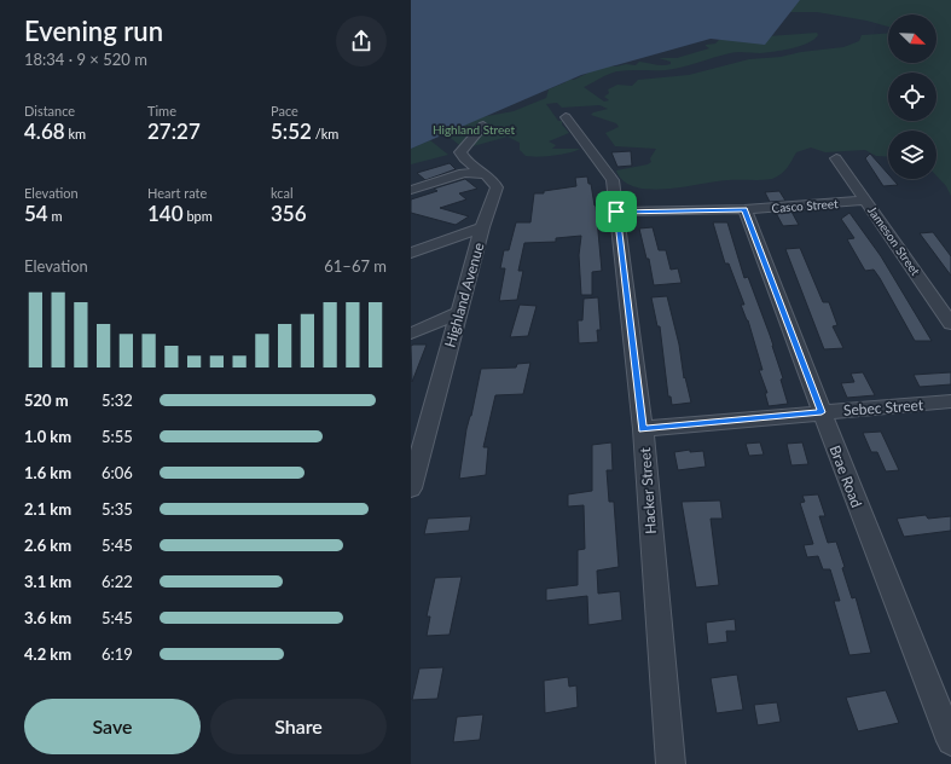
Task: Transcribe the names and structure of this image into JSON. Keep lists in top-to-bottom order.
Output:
{
  "streets": {
    "street": [
      "Casco Street",
      "Jameson Street",
      "Highland Avenue",
      "Sebec Street",
      "Brae Road",
      "Hacker Street"
    ]
  },
  "crossings": [
    ["Casco Street", "Jameson Street"],
    ["Casco Street", "Brae Road"],
    ["Casco Street", "Hacker Street"],
    ["Sebec Street", "Brae Road"],
    ["Sebec Street", "Hacker Street"]
  ],
  "parks": ["Highland Street"],
  "north": "bottom right",
  "page": {
    "heading": ["Evening run", "18:34 · 9 × 520 m"],
    "stats": [
      ["Distance", "4.68 km"],
      ["Time", "27:27"],
      ["Pace", "5:52 /km"],
      ["Elevation", "54 m"],
      ["Heart rate", "140 bpm"],
      ["kcal", "356"]
    ],
    "chart": ["Elevation", "61–67 m"],
    "list": [
      {
        "name": "520 m",
        "note": "5:32"
      },
      {
        "name": "1.0 km",
        "note": "5:55"
      },
      {
        "name": "1.6 km",
        "note": "6:06"
      },
      {
        "name": "2.1 km",
        "note": "5:35"
      },
      {
        "name": "2.6 km",
        "note": "5:45"
      },
      {
        "name": "3.1 km",
        "note": "6:22"
      },
      {
        "name": "3.6 km",
        "note": "5:45"
      },
      {
        "name": "4.2 km",
        "note": "6:19"
      }
    ],
    "buttons": ["Save", "Share"]
  }
}
